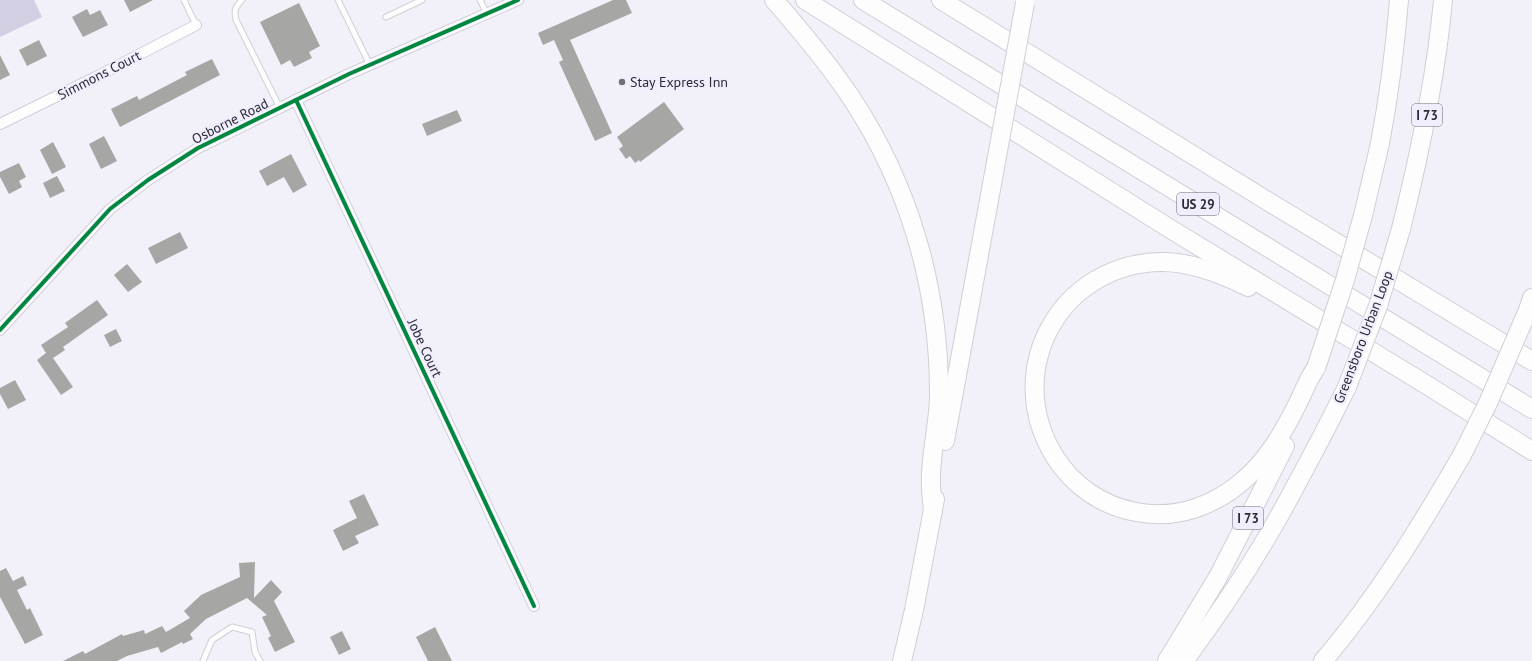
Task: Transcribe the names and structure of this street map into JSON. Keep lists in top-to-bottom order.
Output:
{
  "streets": {
    "highway": ["I 73", "US 29", "Greensboro Urban Loop"],
    "street": ["Simmons Court", "Osborne Road", "Jobe Court"]
  },
  "crossings": [
    ["Osborne Road", "Jobe Court"]
  ],
  "places": ["Stay Express Inn"]
}
